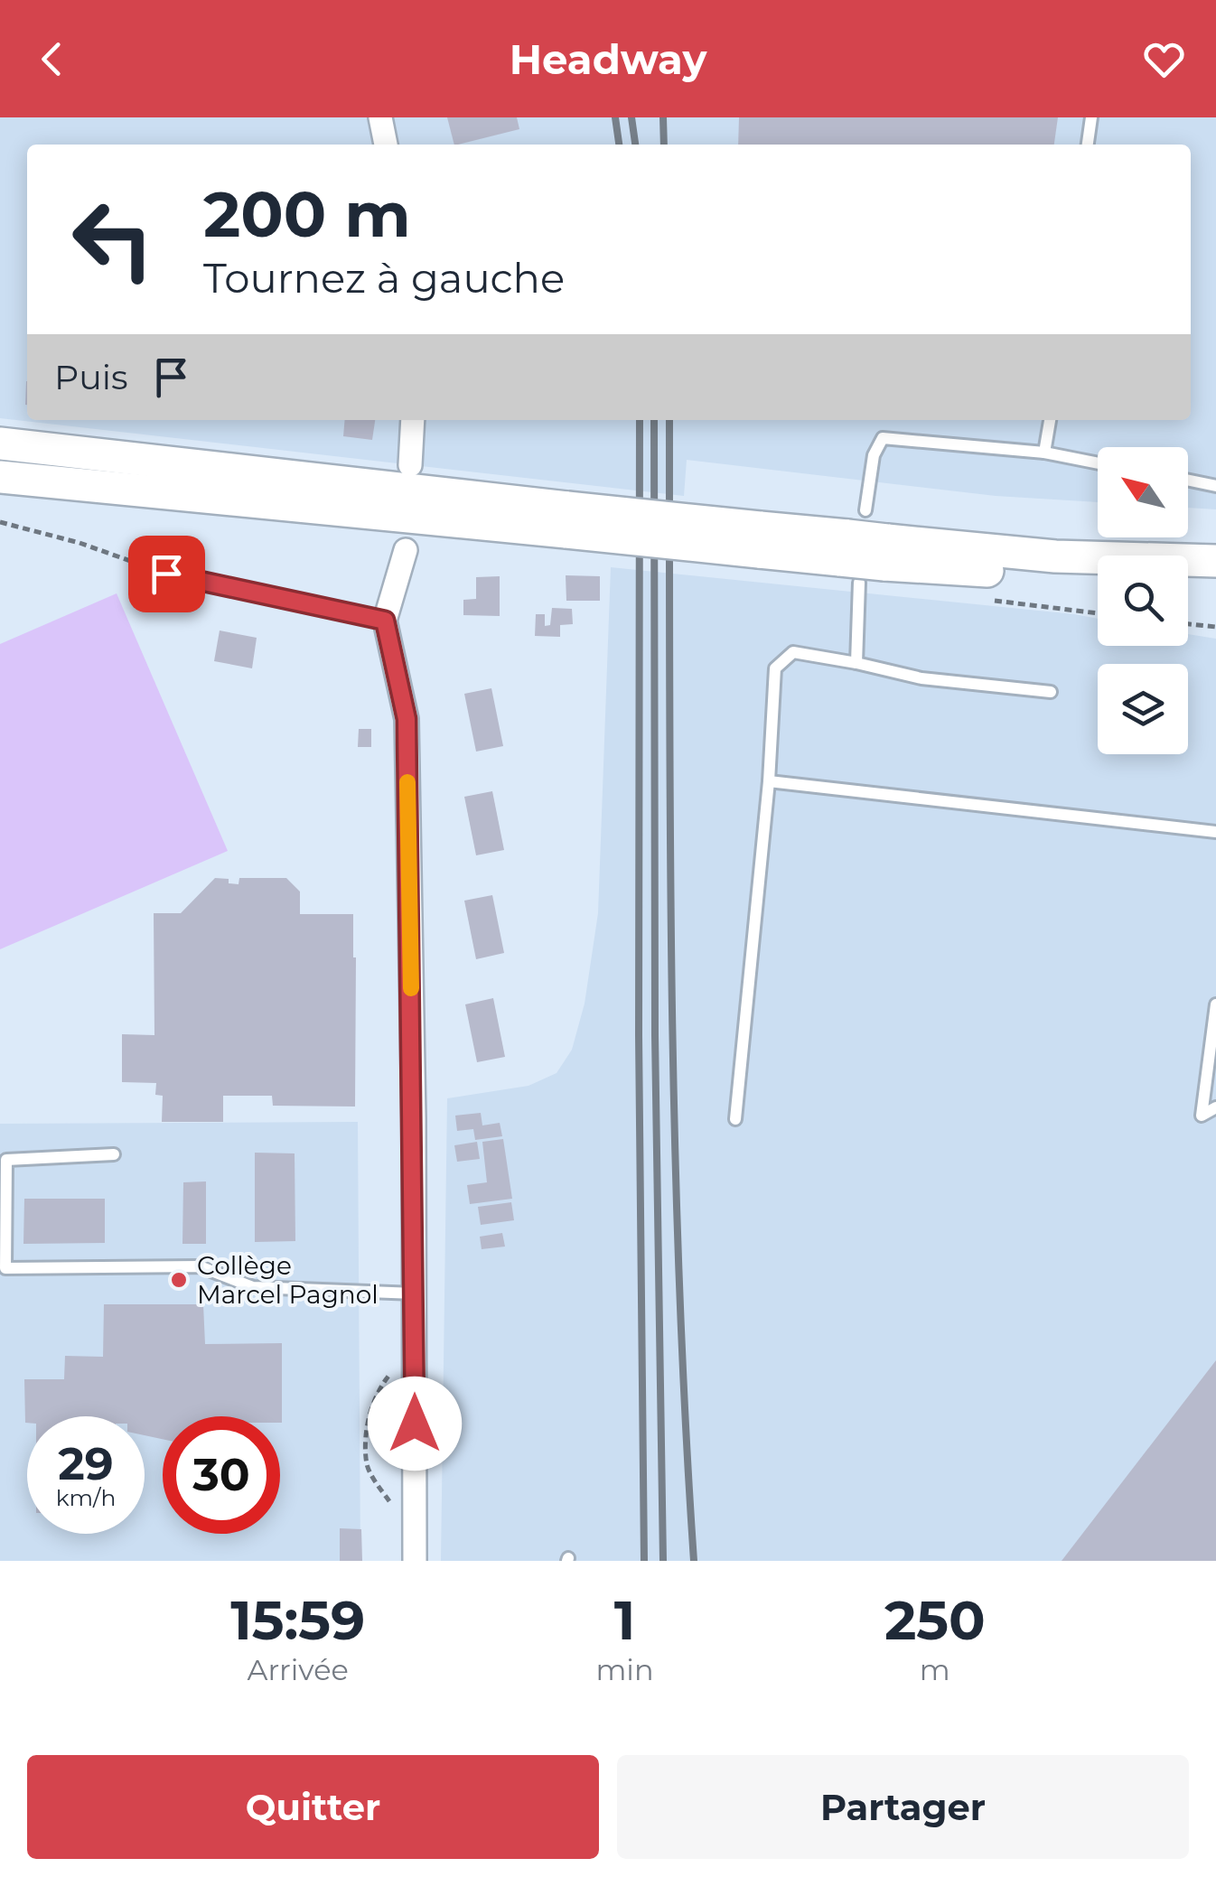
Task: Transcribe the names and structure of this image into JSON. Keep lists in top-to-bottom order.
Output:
{
  "places": ["Collège Marcel Pagnol"],
  "north": "top left",
  "page": {
    "header": "Headway",
    "turn": ["200 m", "Tournez à gauche"],
    "then": "Puis",
    "speed": "29 km/h",
    "limit": "30",
    "eta": [
      "15:59",
      "Arrivée",
      "1",
      "min",
      "250",
      "m"
    ],
    "buttons": ["Quitter", "Partager"]
  }
}
